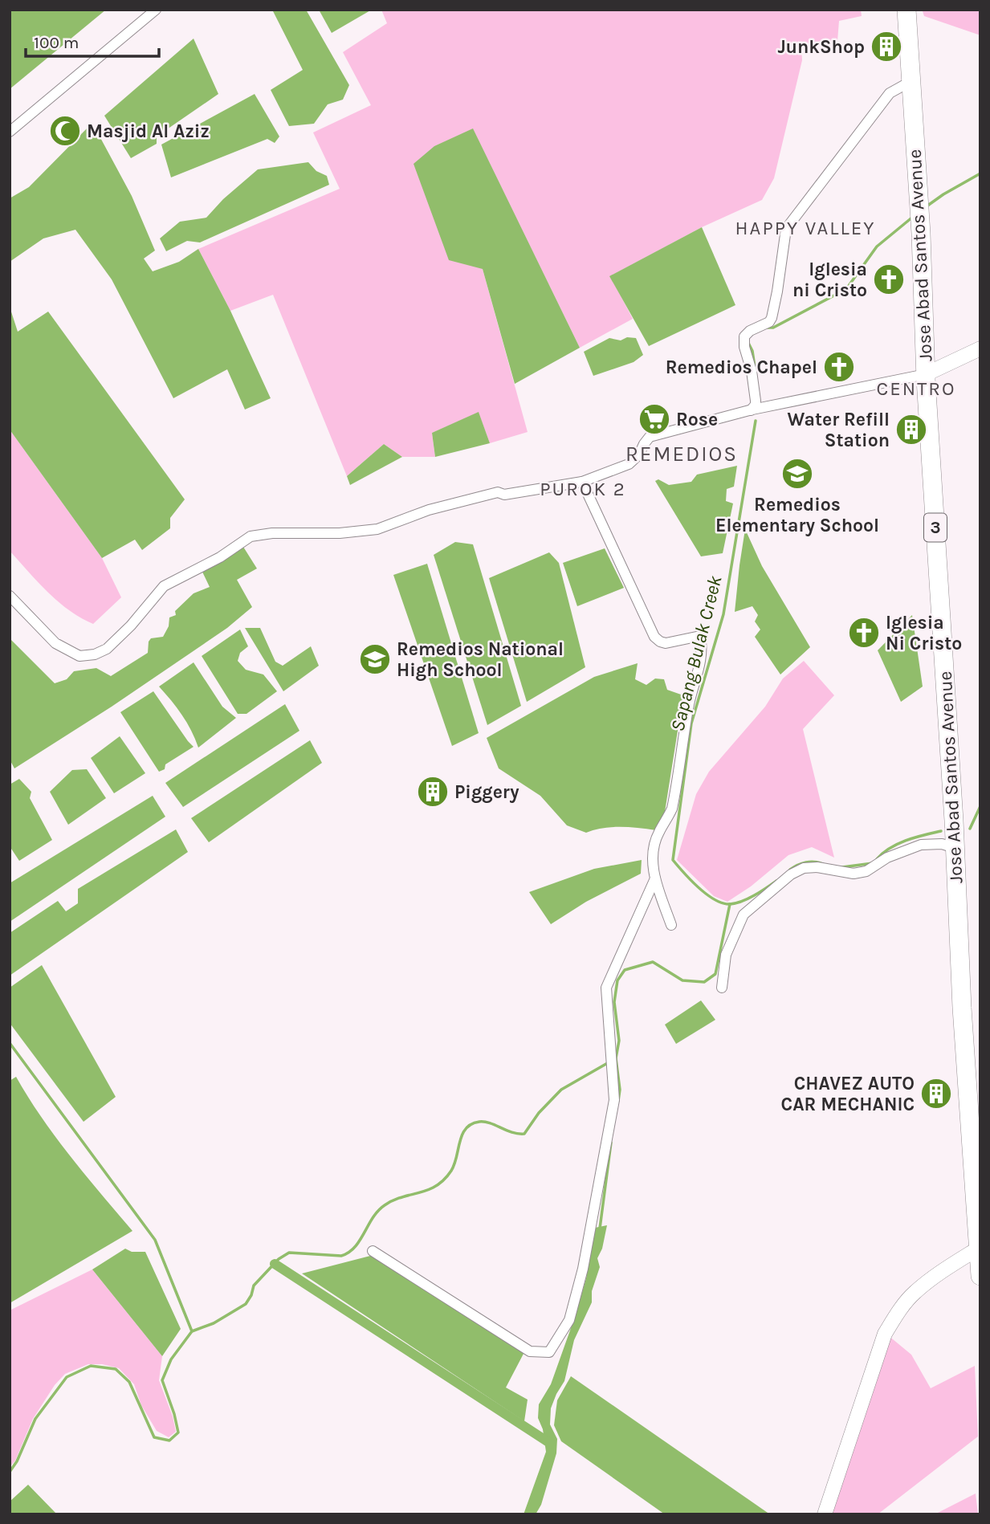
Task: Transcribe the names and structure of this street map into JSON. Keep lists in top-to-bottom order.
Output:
{
  "streets": {
    "highway": ["Jose Abad Santos Avenue", "3"]
  },
  "districts": [
    "HAPPY VALLEY",
    "CENTRO",
    "REMEDIOS",
    "PUROK 2"
  ],
  "water": ["Sapang Bulak Creek"],
  "places": {
    "building": [
      "JunkShop",
      "Water Refill Station",
      "Piggery",
      "CHAVEZ AUTO CAR MECHANIC"
    ],
    "mosque": ["Masjid Al Aziz"],
    "church": ["Iglesia ni Cristo", "Remedios Chapel", "Iglesia Ni Cristo"],
    "supermarket": ["Rose"],
    "school or university": ["Remedios Elementary School", "Remedios National High School"]
  },
  "scale_bar": "100 m"
}
